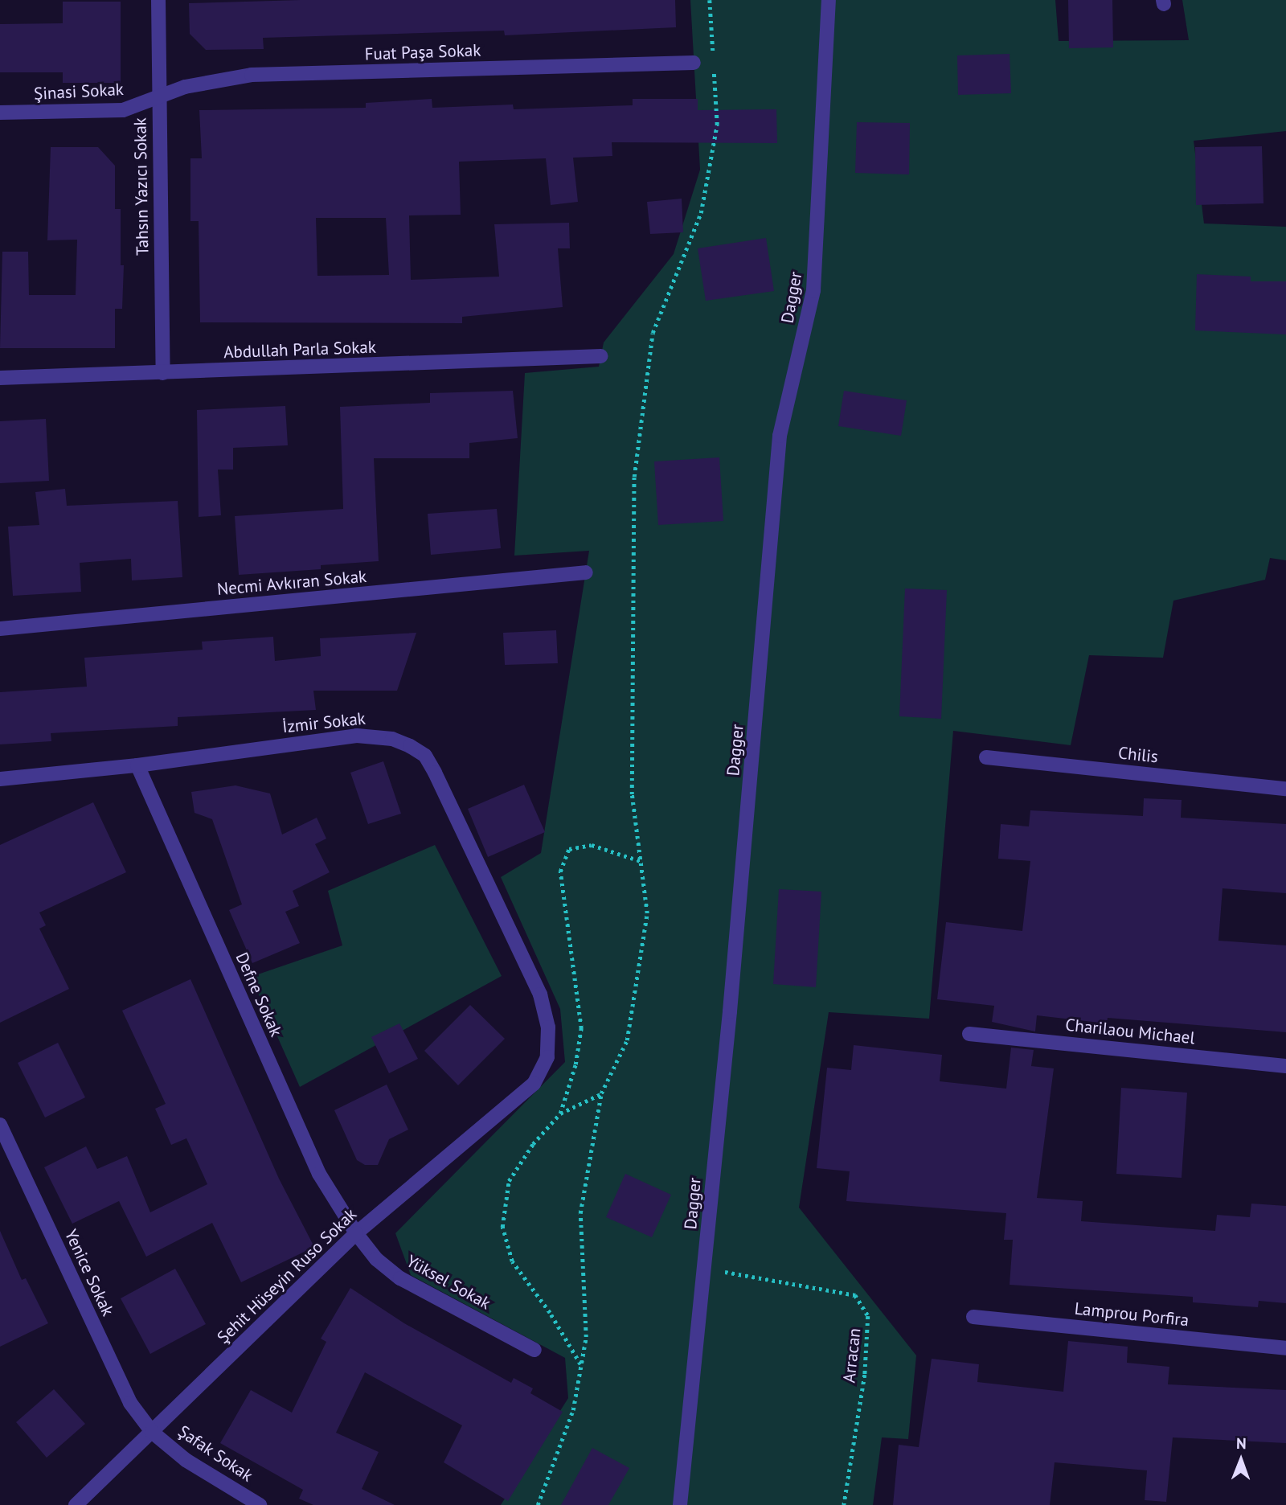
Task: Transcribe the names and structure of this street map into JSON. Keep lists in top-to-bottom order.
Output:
{
  "streets": {
    "street": [
      "Fuat Paşa Sokak",
      "Şinasi Sokak",
      "Tahsın Yazıcı Sokak",
      "Dagger",
      "Abdullah Parla Sokak",
      "Necmi Avkıran Sokak",
      "İzmir Sokak",
      "Chilis",
      "Defne Sokak",
      "Charilaou Michael",
      "Yenice Sokak",
      "Şehit Hüseyin Ruso Sokak",
      "Yüksel Sokak",
      "Lamprou Porfira",
      "Şafak Sokak"
    ],
    "path": ["Arracan"]
  },
  "crossings": [
    ["Fuat Paşa Sokak", "Şinasi Sokak"],
    ["Fuat Paşa Sokak", "Tahsın Yazıcı Sokak"],
    ["Şinasi Sokak", "Tahsın Yazıcı Sokak"],
    ["Tahsın Yazıcı Sokak", "Abdullah Parla Sokak"],
    ["Dagger", "Arracan"],
    ["İzmir Sokak", "Defne Sokak"],
    ["İzmir Sokak", "Şehit Hüseyin Ruso Sokak"],
    ["Defne Sokak", "Şehit Hüseyin Ruso Sokak"],
    ["Defne Sokak", "Yüksel Sokak"],
    ["Yenice Sokak", "Şehit Hüseyin Ruso Sokak"],
    ["Yenice Sokak", "Şafak Sokak"],
    ["Şehit Hüseyin Ruso Sokak", "Yüksel Sokak"],
    ["Şehit Hüseyin Ruso Sokak", "Şafak Sokak"]
  ],
  "north": "top"
}
